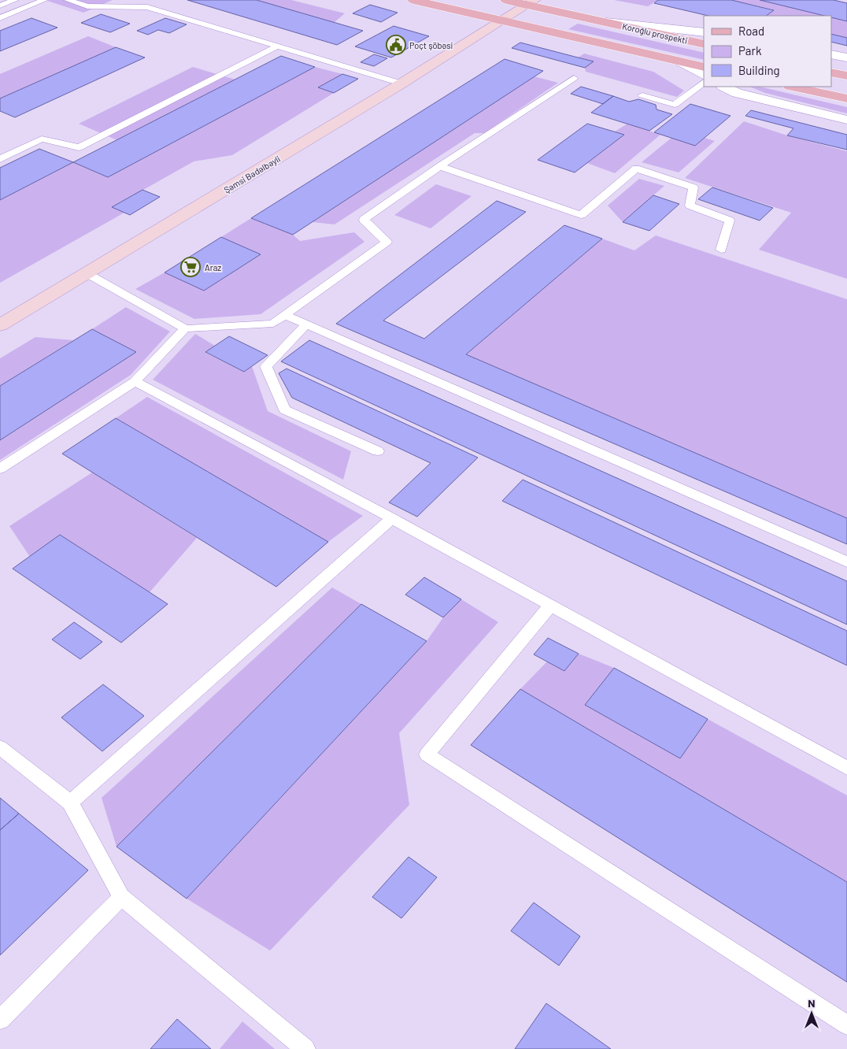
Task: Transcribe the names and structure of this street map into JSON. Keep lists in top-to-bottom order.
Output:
{
  "streets": {
    "main road": ["Koroğlu prospekti"],
    "street": ["Şəmsi Bədəlbəyli"]
  },
  "crossings": [
    ["Koroğlu prospekti", "Şəmsi Bədəlbəyli"]
  ],
  "places": {
    "public building": ["Poçt şöbəsi"],
    "supermarket": ["Araz"]
  },
  "legend": ["Road", "Park", "Building"],
  "north": "top"
}
